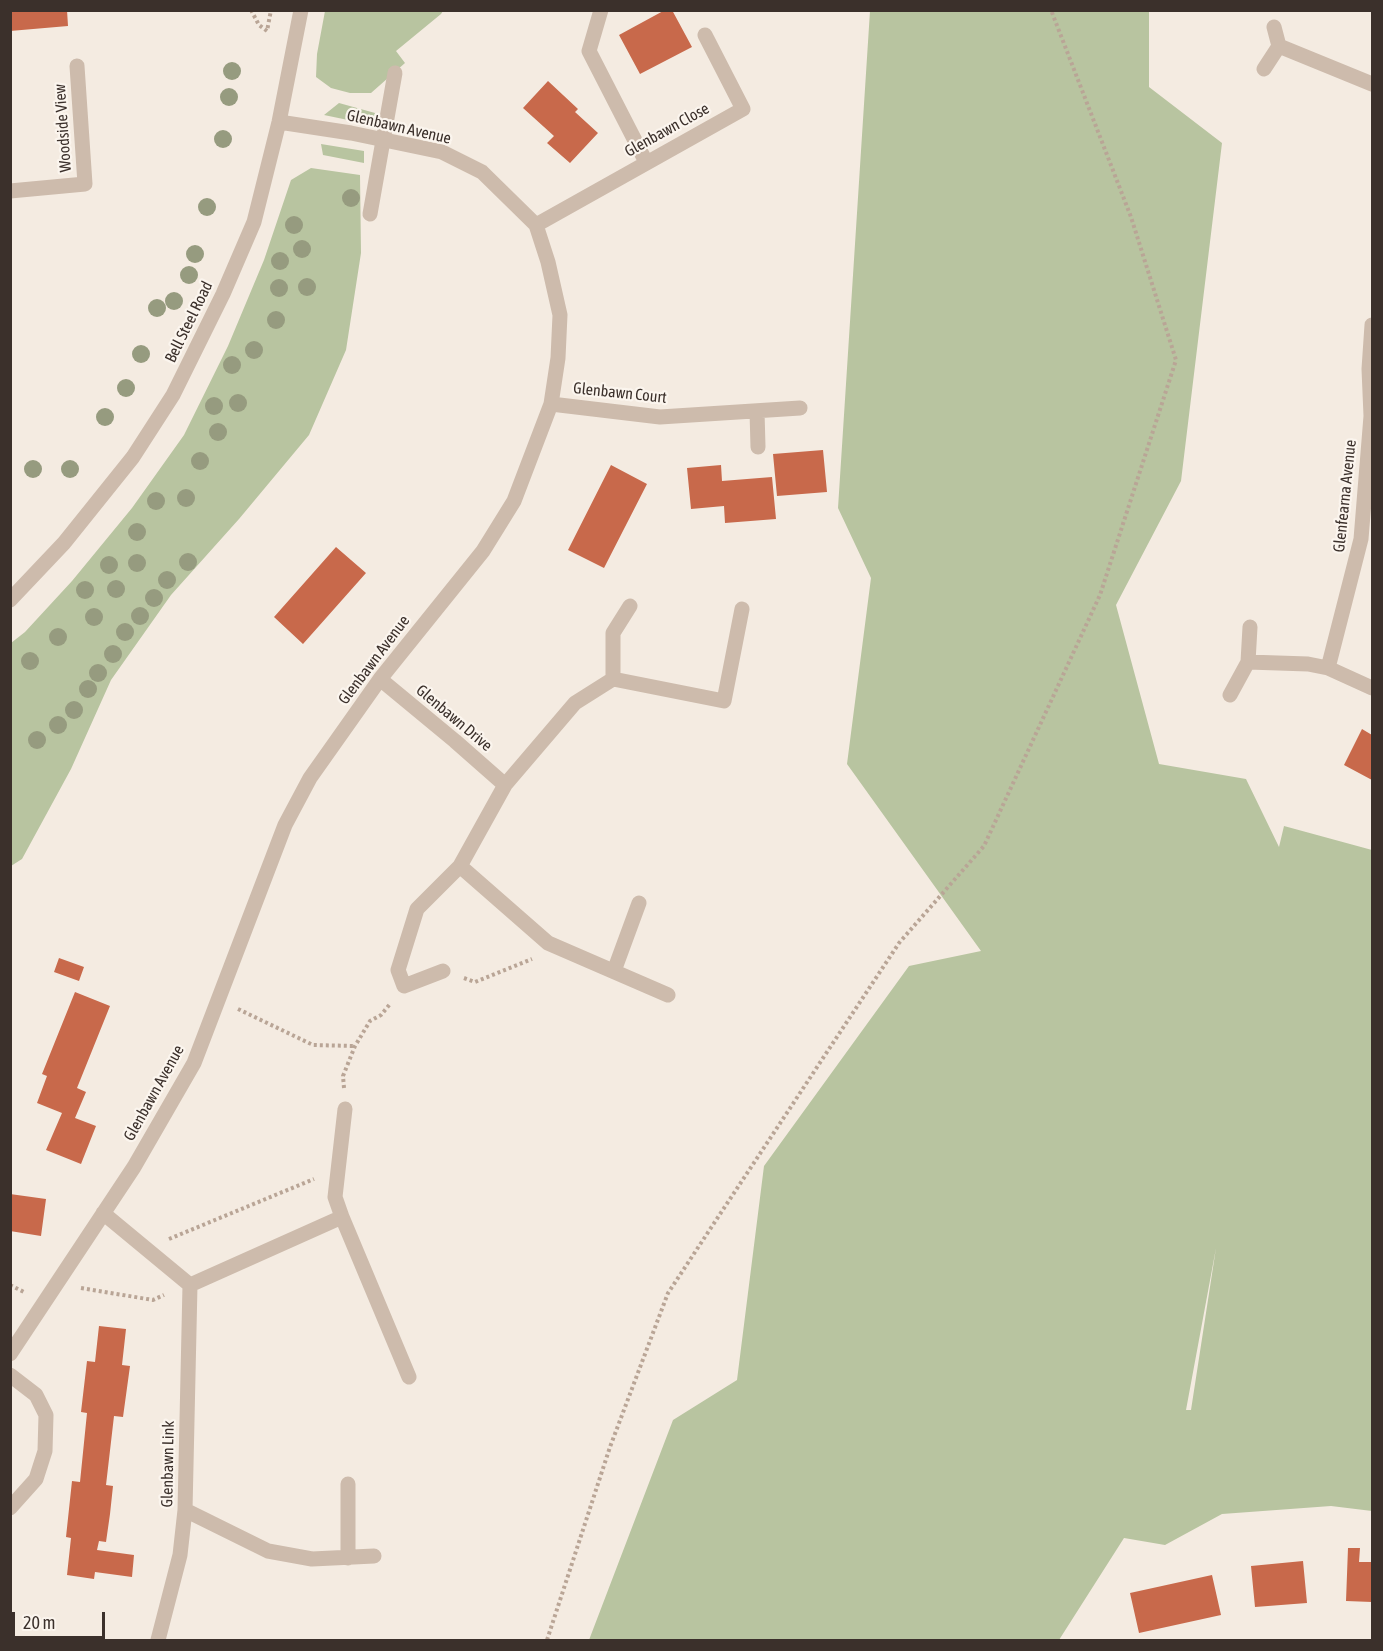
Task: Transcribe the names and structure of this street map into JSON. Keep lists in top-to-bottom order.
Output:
{
  "streets": {
    "street": [
      "Glenbawn Avenue",
      "Woodside View",
      "Glenbawn Close",
      "Bell Steel Road",
      "Glenbawn Court",
      "Glenfearna Avenue",
      "Glenbawn Drive",
      "Glenbawn Link"
    ]
  },
  "crossings": [
    ["Glenbawn Avenue", "Glenbawn Close"],
    ["Glenbawn Avenue", "Bell Steel Road"],
    ["Glenbawn Avenue", "Glenbawn Court"],
    ["Glenbawn Avenue", "Glenbawn Drive"]
  ],
  "scale_bar": "20 m"
}
